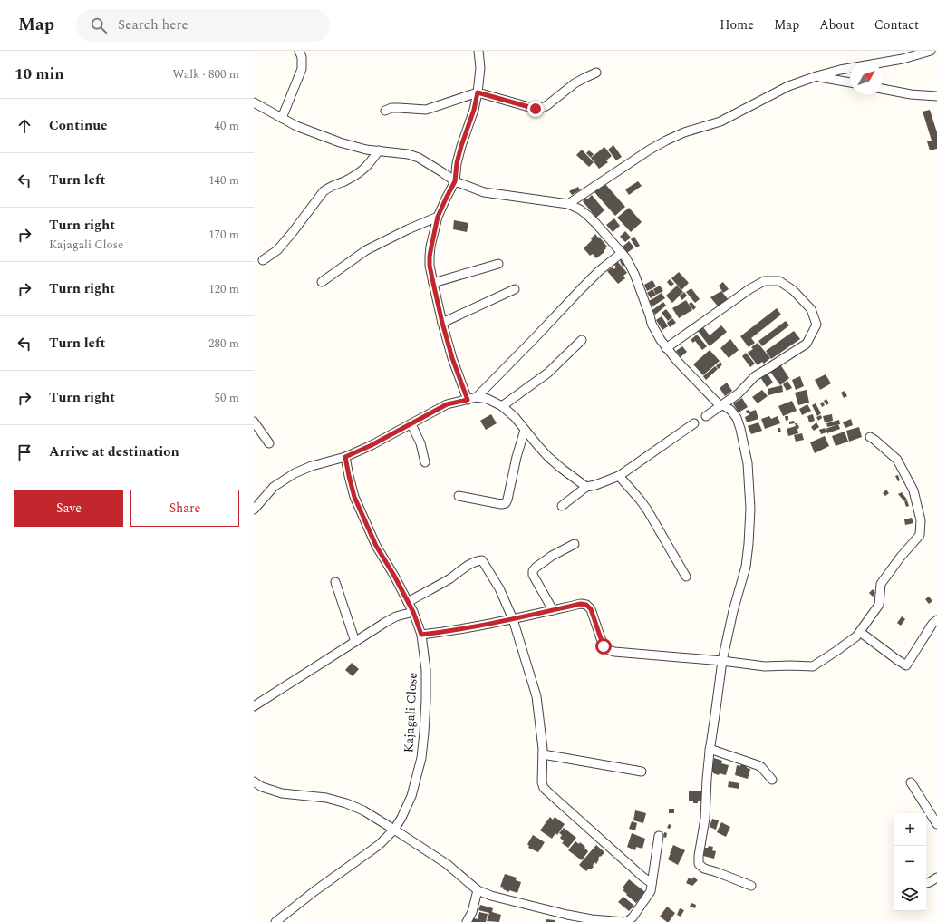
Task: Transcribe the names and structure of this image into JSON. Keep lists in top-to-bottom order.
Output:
{
  "streets": {
    "street": ["Kajagali Close"]
  },
  "north": "top right",
  "page": {
    "header": "Map",
    "search": "Search here",
    "nav": [
      "Home",
      "Map",
      "About",
      "Contact"
    ],
    "heading": ["10 min", "Walk · 800 m"],
    "list": [
      ["Continue", "40 m"],
      ["Turn left", "140 m"],
      ["Turn right", "Kajagali Close", "170 m"],
      ["Turn right", "120 m"],
      ["Turn left", "280 m"],
      ["Turn right", "50 m"],
      "Arrive at destination"
    ],
    "buttons": ["Save", "Share"],
    "map_buttons": ["+", "−"]
  }
}
